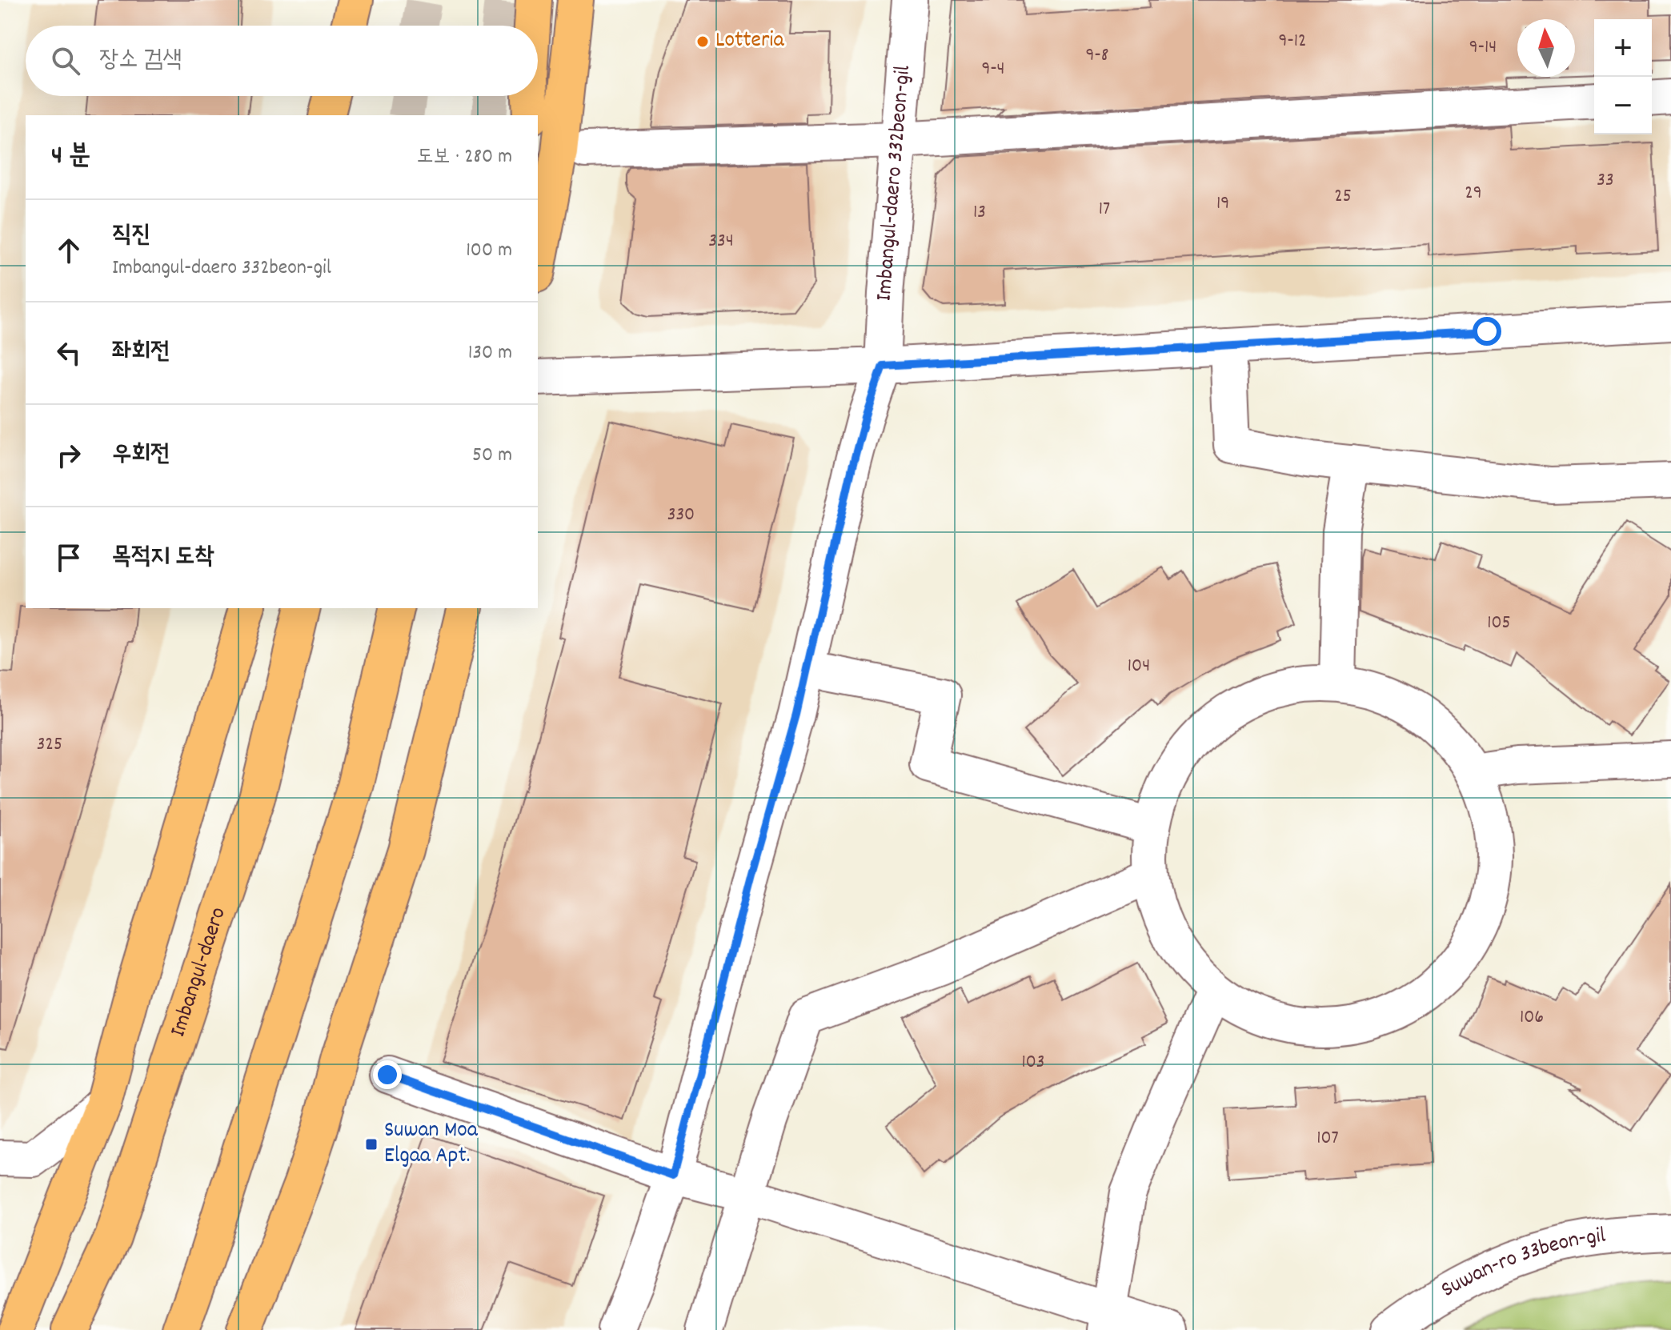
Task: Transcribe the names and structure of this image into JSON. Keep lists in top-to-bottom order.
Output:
{
  "streets": {
    "main road": ["Imbangul-daero"],
    "street": ["Imbangul-daero 332beon-gil", "Suwan-ro 33beon-gil"]
  },
  "places": {
    "other": ["Lotteria"],
    "transit": ["Suwan Moa Elgaa Apt."]
  },
  "house_numbers": [
    "9-12",
    "9-14",
    "9-8",
    "9-4",
    "33",
    "29",
    "25",
    "19",
    "17",
    "13",
    "334",
    "330",
    "105",
    "104",
    "325",
    "106",
    "103",
    "107"
  ],
  "north": "top",
  "page": {
    "map_buttons": ["+", "−"],
    "search": "장소 검색",
    "heading": ["4 분", "도보 · 280 m"],
    "list": [
      ["직진", "Imbangul-daero 332beon-gil", "100 m"],
      ["좌회전", "130 m"],
      ["우회전", "50 m"],
      "목적지 도착"
    ]
  }
}
